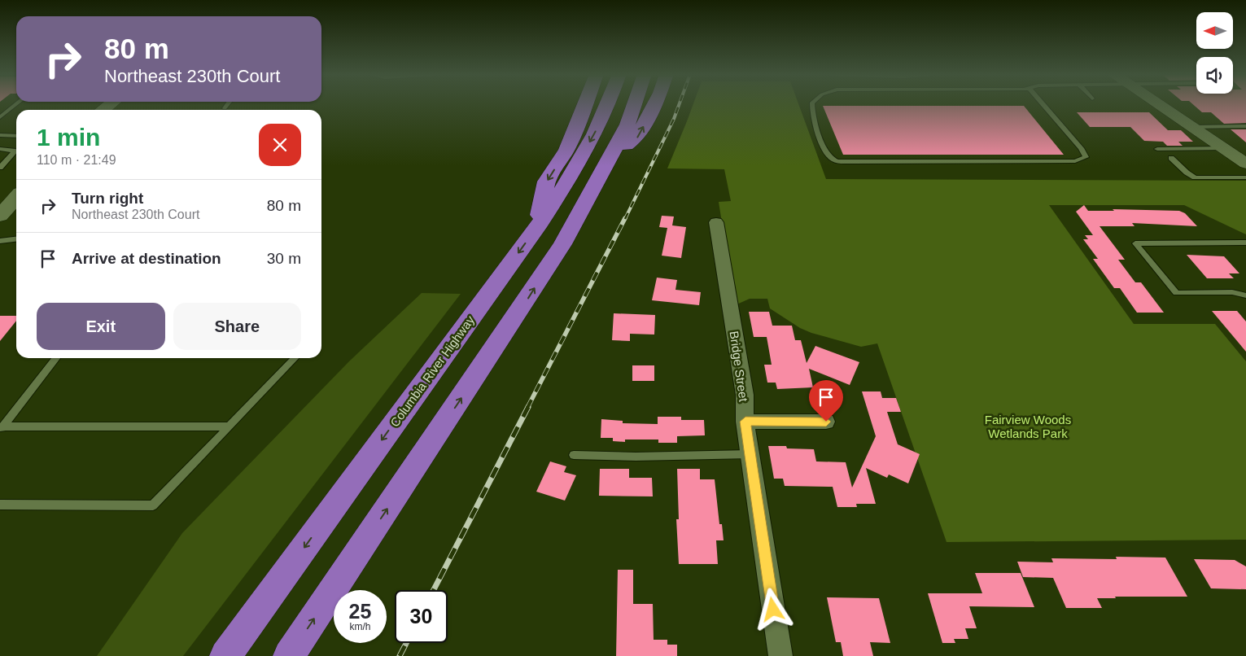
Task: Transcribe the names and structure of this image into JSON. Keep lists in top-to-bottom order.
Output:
{
  "streets": {
    "highway": ["Columbia River Highway"],
    "street": ["Bridge Street"]
  },
  "parks": ["Fairview Woods Wetlands Park"],
  "north": "left",
  "page": {
    "turn": ["80 m", "Northeast 230th Court"],
    "heading": ["1 min", "110 m · 21:49"],
    "list": [
      {
        "name": "Turn right",
        "note": "Northeast 230th Court",
        "value": "80 m"
      },
      {
        "name": "Arrive at destination",
        "value": "30 m"
      }
    ],
    "buttons": ["Exit", "Share"],
    "speed": "25 km/h",
    "limit": "30"
  }
}
